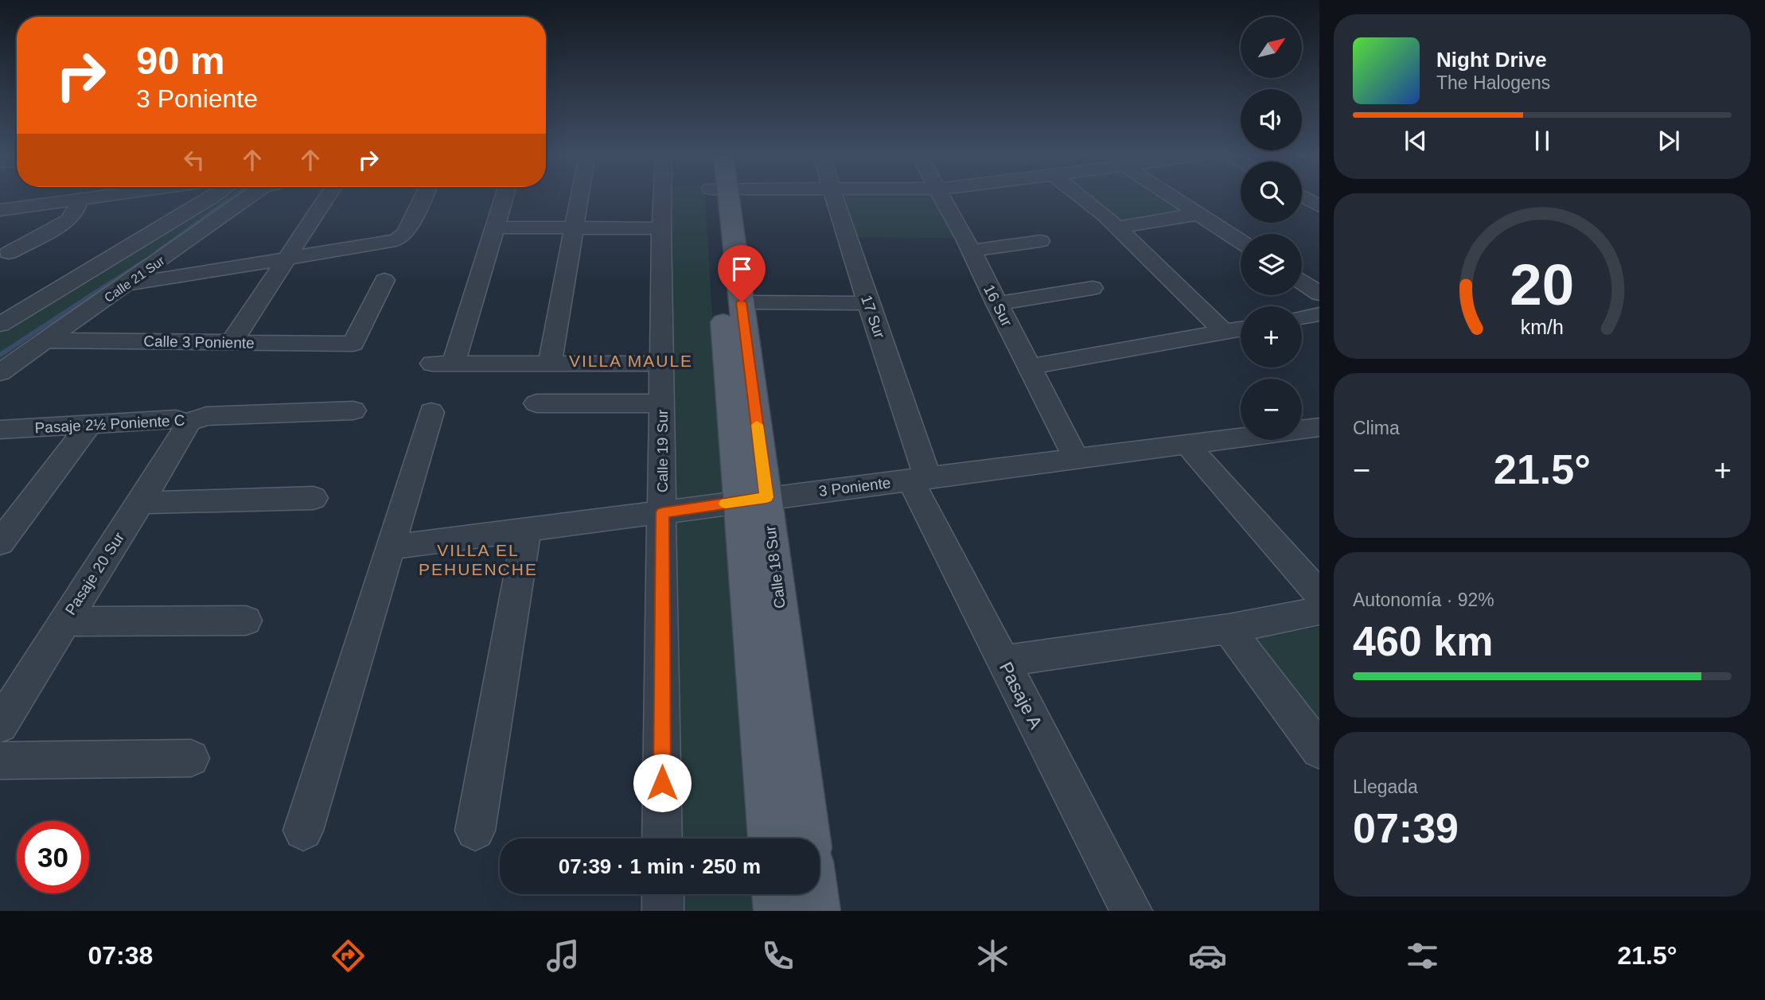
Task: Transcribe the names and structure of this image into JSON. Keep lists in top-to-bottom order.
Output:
{
  "streets": {
    "main road": ["Calle 18 Sur"],
    "street": [
      "Calle 21 Sur",
      "16 Sur",
      "17 Sur",
      "Calle 3 Poniente",
      "Pasaje 2½ Poniente C",
      "Calle 19 Sur",
      "3 Poniente",
      "Pasaje 20 Sur",
      "Pasaje A"
    ]
  },
  "crossings": [
    ["Calle 21 Sur", "Calle 3 Poniente"],
    ["16 Sur", "3 Poniente"],
    ["17 Sur", "3 Poniente"],
    ["17 Sur", "Pasaje A"],
    ["Pasaje 2½ Poniente C", "Pasaje 20 Sur"],
    ["Calle 19 Sur", "3 Poniente"],
    ["3 Poniente", "Calle 18 Sur"],
    ["3 Poniente", "Pasaje A"]
  ],
  "districts": ["VILLA MAULE", "VILLA EL PEHUENCHE"],
  "north": "top right",
  "page": {
    "map_buttons": ["+", "−"],
    "turn": ["90 m", "3 Poniente"],
    "song": ["Night Drive", "The Halogens"],
    "tile": [
      "Clima",
      ["Autonomía · 92%", "460 km"],
      ["Llegada", "07:39"]
    ],
    "heat": ["−", "21.5°", "+"],
    "limit": "30",
    "trip": "07:39 · 1 min · 250 m",
    "tabs": ["07:38", "21.5°"],
    "gauge": ["20", "km/h"]
  }
}
